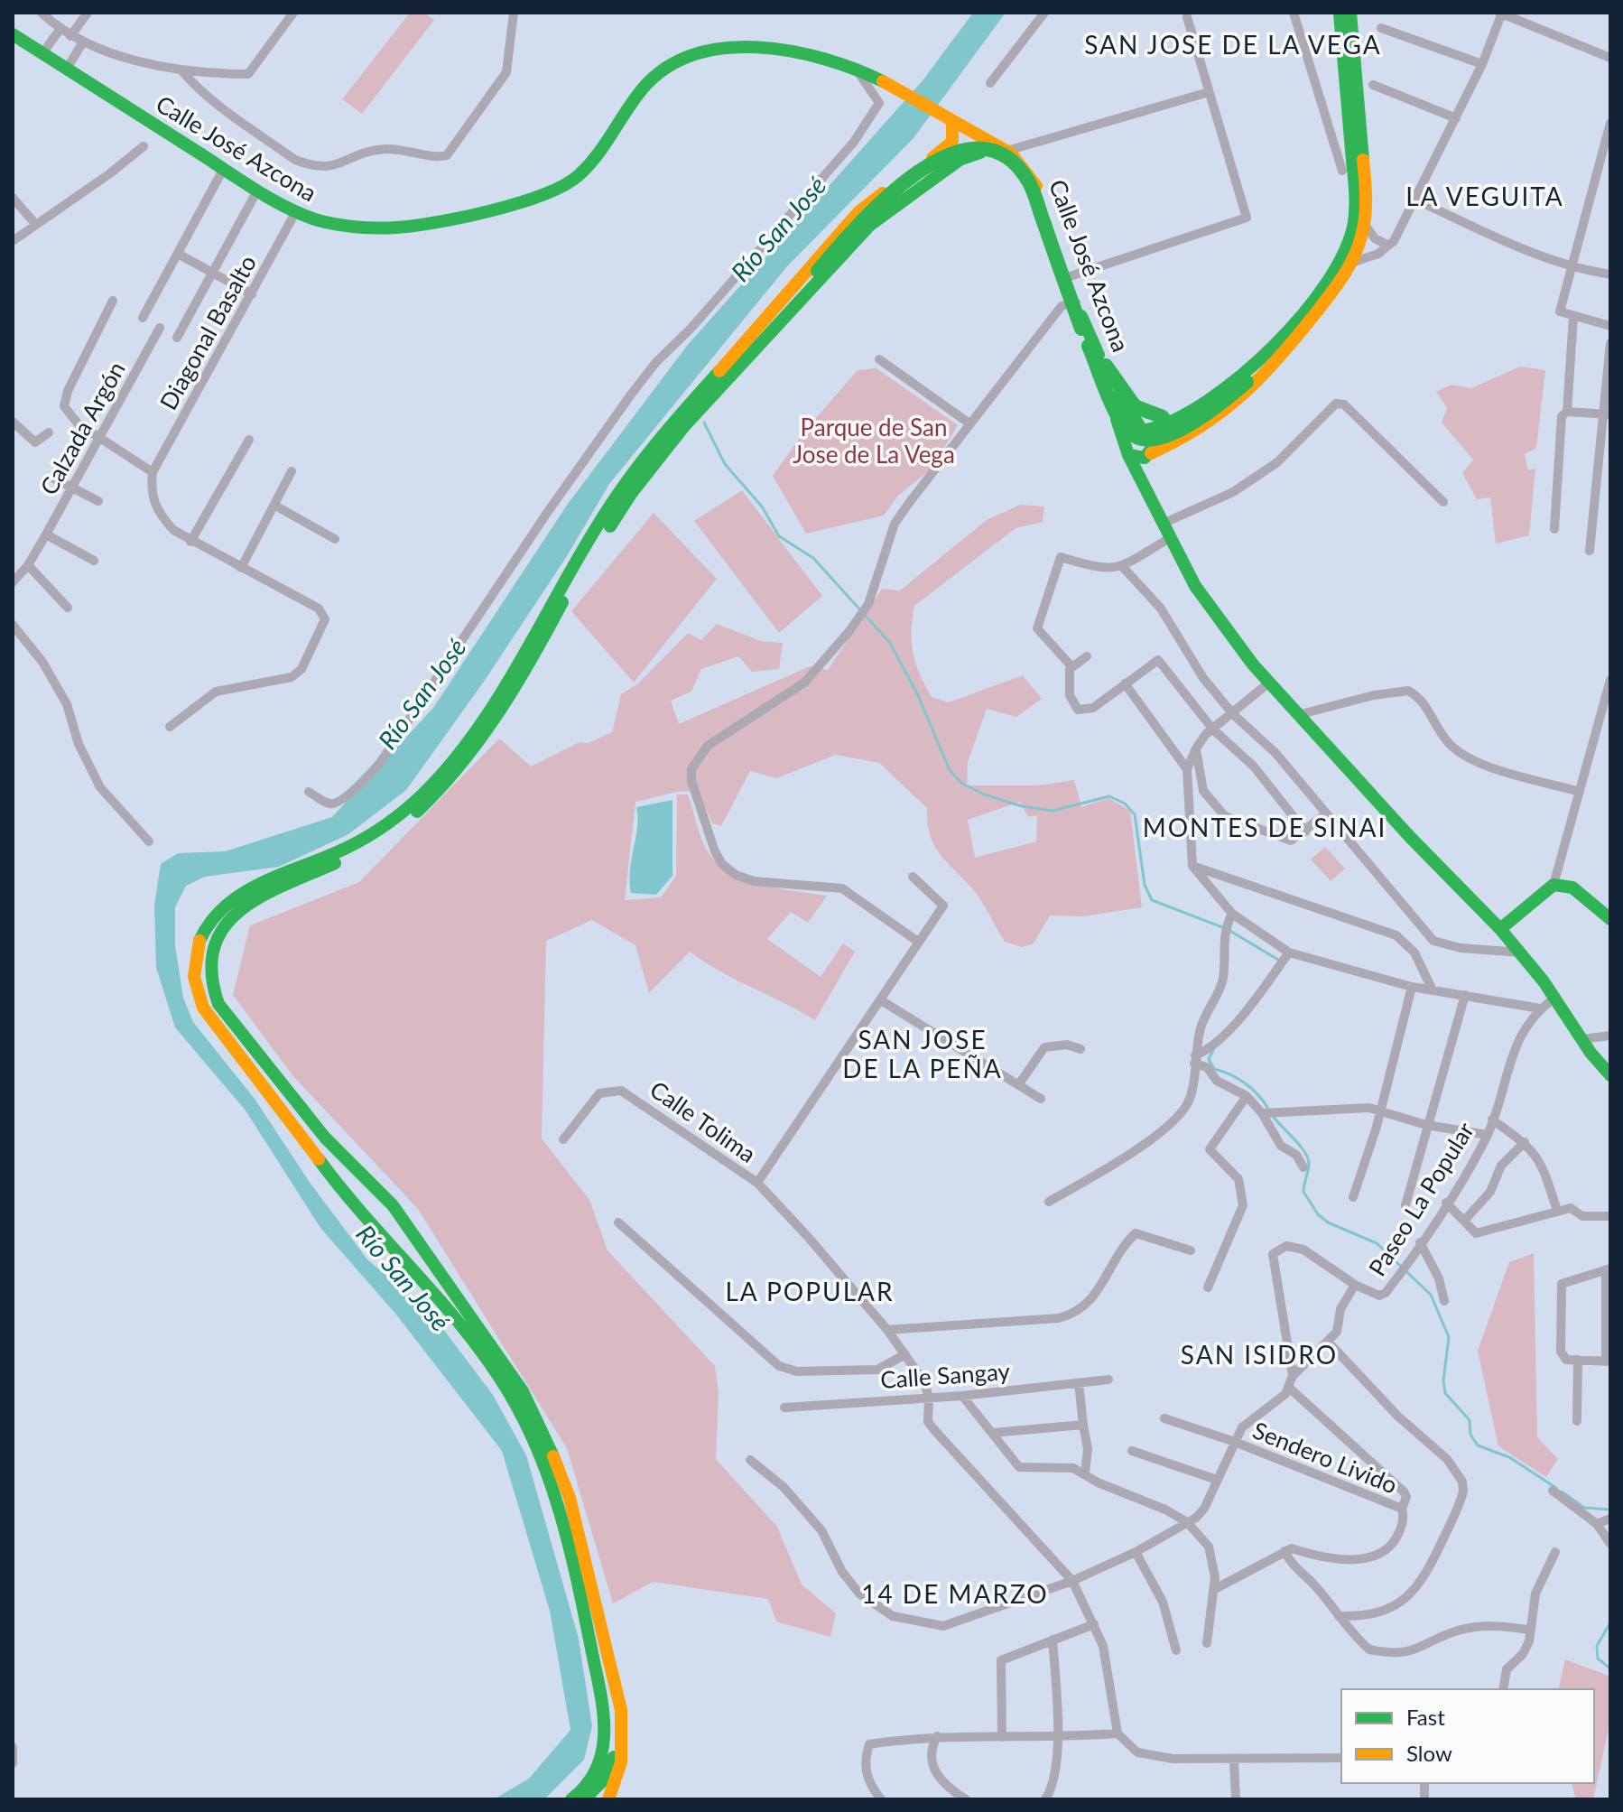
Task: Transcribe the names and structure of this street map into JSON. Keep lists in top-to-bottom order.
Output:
{
  "streets": {
    "main road": ["Calle José Azcona"],
    "street": [
      "Diagonal Basalto",
      "Calzada Argón",
      "Calle Tolima",
      "Paseo La Popular",
      "Calle Sangay",
      "Sendero Livido"
    ]
  },
  "crossings": [
    ["Calle José Azcona", "Diagonal Basalto"],
    ["Calle Tolima", "Calle Sangay"]
  ],
  "districts": [
    "SAN JOSE DE LA VEGA",
    "LA VEGUITA",
    "MONTES DE SINAI",
    "SAN JOSE DE LA PEÑA",
    "LA POPULAR",
    "SAN ISIDRO",
    "14 DE MARZO"
  ],
  "water": ["Río San José"],
  "parks": ["Parque de San Jose de La Vega"],
  "legend": ["Fast", "Slow"]
}
